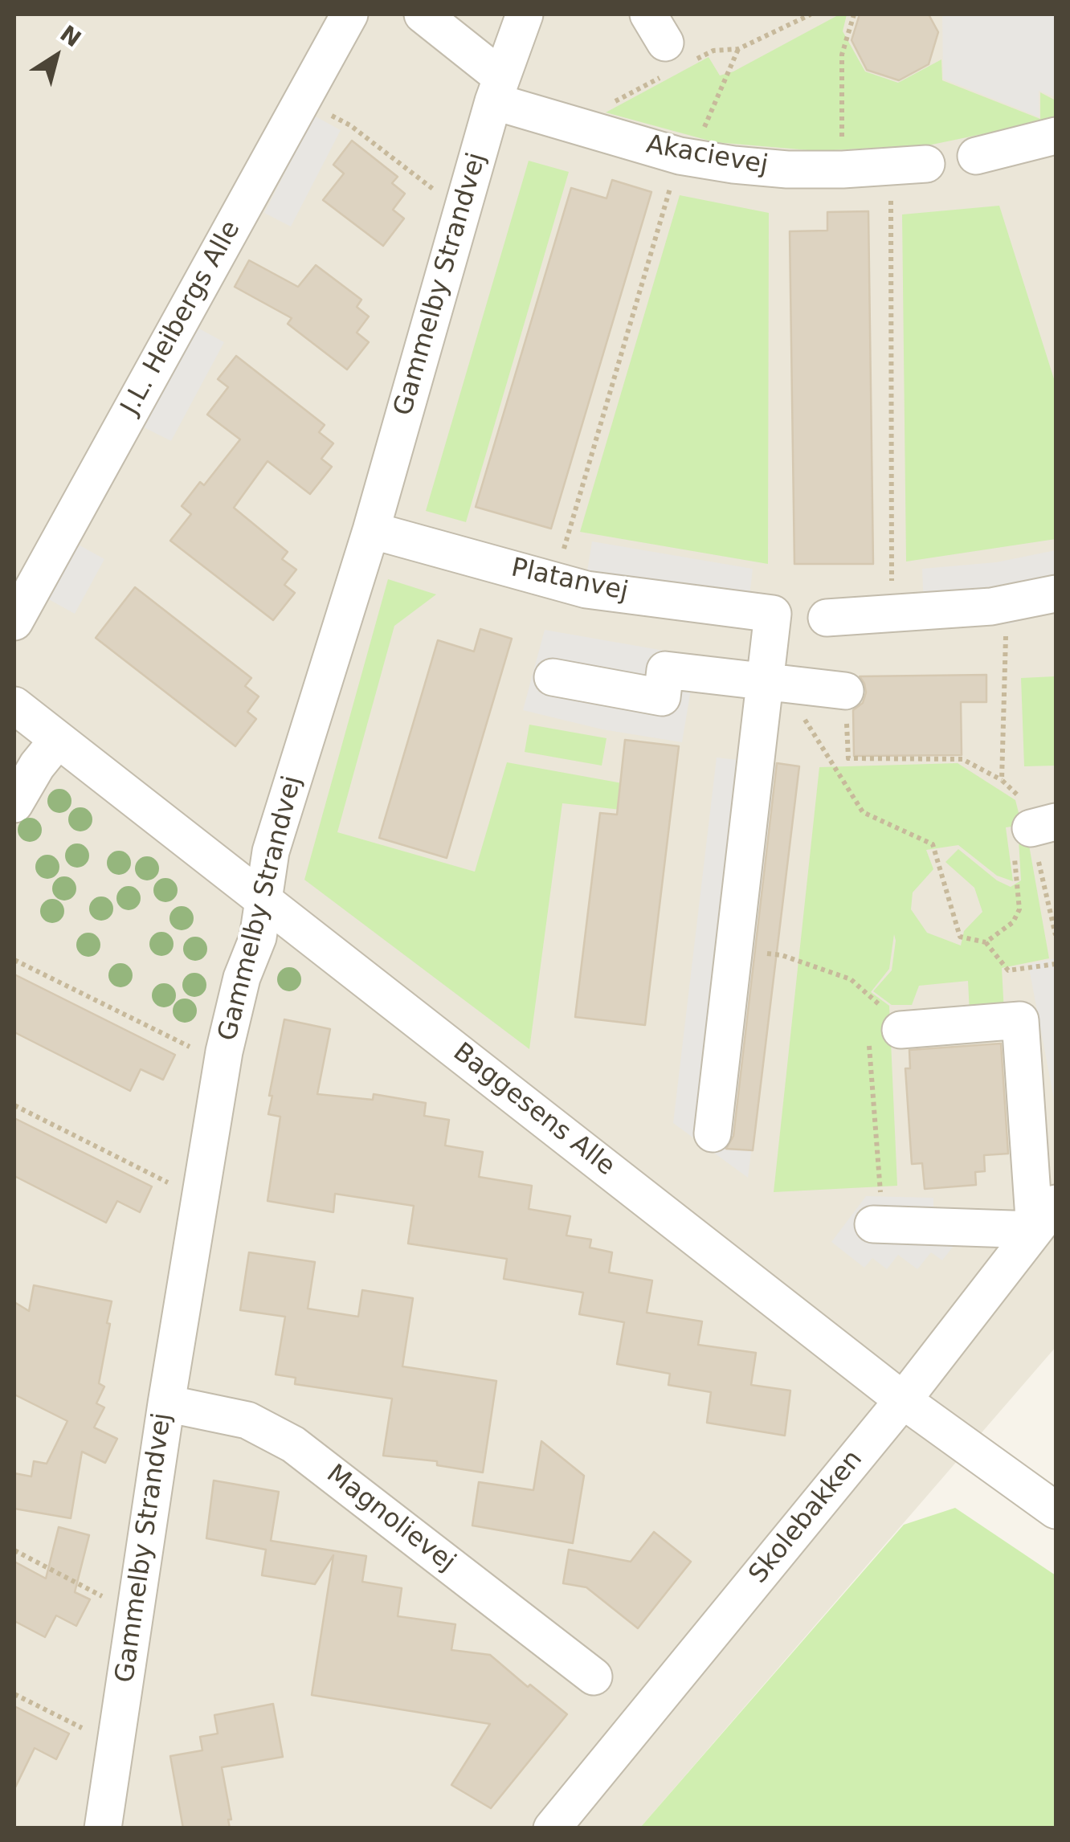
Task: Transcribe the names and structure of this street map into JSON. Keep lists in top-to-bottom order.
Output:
{
  "streets": {
    "street": [
      "Akacievej",
      "Gammelby Strandvej",
      "J.L. Heibergs Alle",
      "Platanvej",
      "Baggesens Alle",
      "Skolebakken",
      "Magnolievej"
    ]
  },
  "crossings": [
    ["Akacievej", "Gammelby Strandvej"],
    ["Gammelby Strandvej", "Platanvej"],
    ["Gammelby Strandvej", "Baggesens Alle"],
    ["Gammelby Strandvej", "Magnolievej"],
    ["Baggesens Alle", "Skolebakken"]
  ],
  "north": "top right"
}
